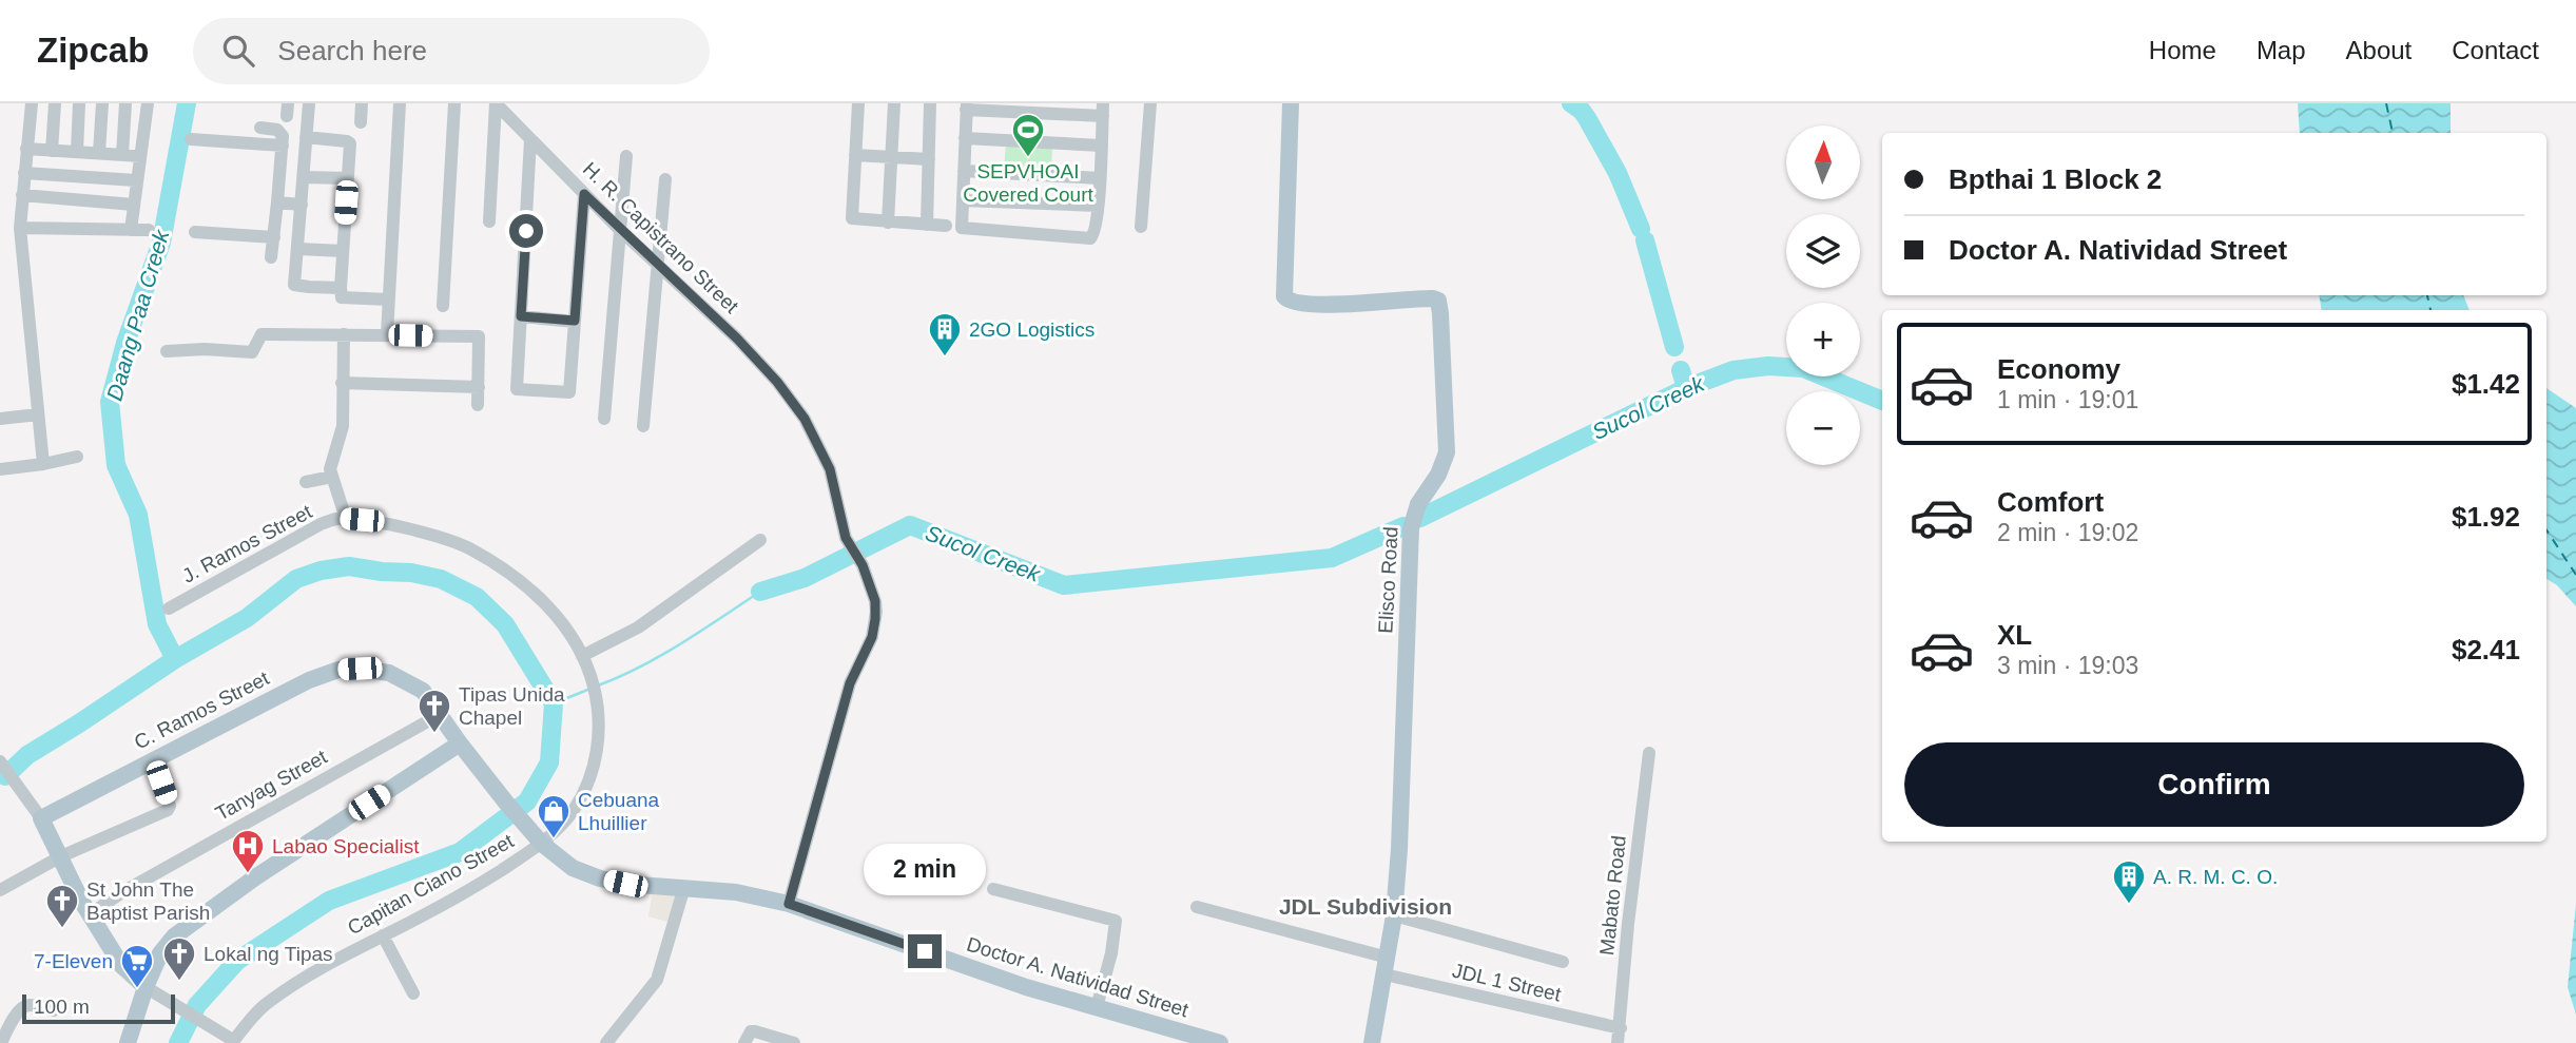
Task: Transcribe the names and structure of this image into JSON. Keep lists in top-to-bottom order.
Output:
{
  "streets": {
    "main road": ["Elisco Road", "C. Ramos Street", "Doctor A. Natividad Street"],
    "street": [
      "H. R. Capistrano Street",
      "J. Ramos Street",
      "Tanyag Street",
      "Capitan Ciano Street",
      "Mabato Road",
      "JDL 1 Street"
    ]
  },
  "crossings": [
    ["H. R. Capistrano Street", "Doctor A. Natividad Street"],
    ["J. Ramos Street", "Capitan Ciano Street"],
    ["J. Ramos Street", "Doctor A. Natividad Street"],
    ["Elisco Road", "JDL 1 Street"],
    ["C. Ramos Street", "Doctor A. Natividad Street"],
    ["Tanyag Street", "Doctor A. Natividad Street"],
    ["Capitan Ciano Street", "Doctor A. Natividad Street"],
    ["Mabato Road", "JDL 1 Street"]
  ],
  "districts": ["JDL Subdivision"],
  "water": ["Daang Paa Creek", "Sucol Creek"],
  "places": {
    "sports": ["SEPVHOAI Covered Court"],
    "building": ["2GO Logistics", "A. R. M. C. O."],
    "church": ["Tipas Unida Chapel", "St John The Baptist Parish", "Lokal ng Tipas"],
    "shop": ["Cebuana Lhuillier"],
    "hospital": ["Labao Specialist"],
    "supermarket": ["7-Eleven"]
  },
  "scale_bar": "100 m",
  "north": "top",
  "page": {
    "header": "Zipcab",
    "search": "Search here",
    "nav": [
      "Home",
      "Map",
      "About",
      "Contact"
    ],
    "map_buttons": ["+", "−"],
    "banner": ["Bpthai 1 Block 2", "Doctor A. Natividad Street"],
    "list": [
      {
        "name": "Economy",
        "note": "1 min · 19:01",
        "value": "$1.42"
      },
      {
        "name": "Comfort",
        "note": "2 min · 19:02",
        "value": "$1.92"
      },
      {
        "name": "XL",
        "note": "3 min · 19:03",
        "value": "$2.41"
      }
    ],
    "buttons": "Confirm",
    "bubble": "2 min",
    "scale": "100 m"
  }
}
